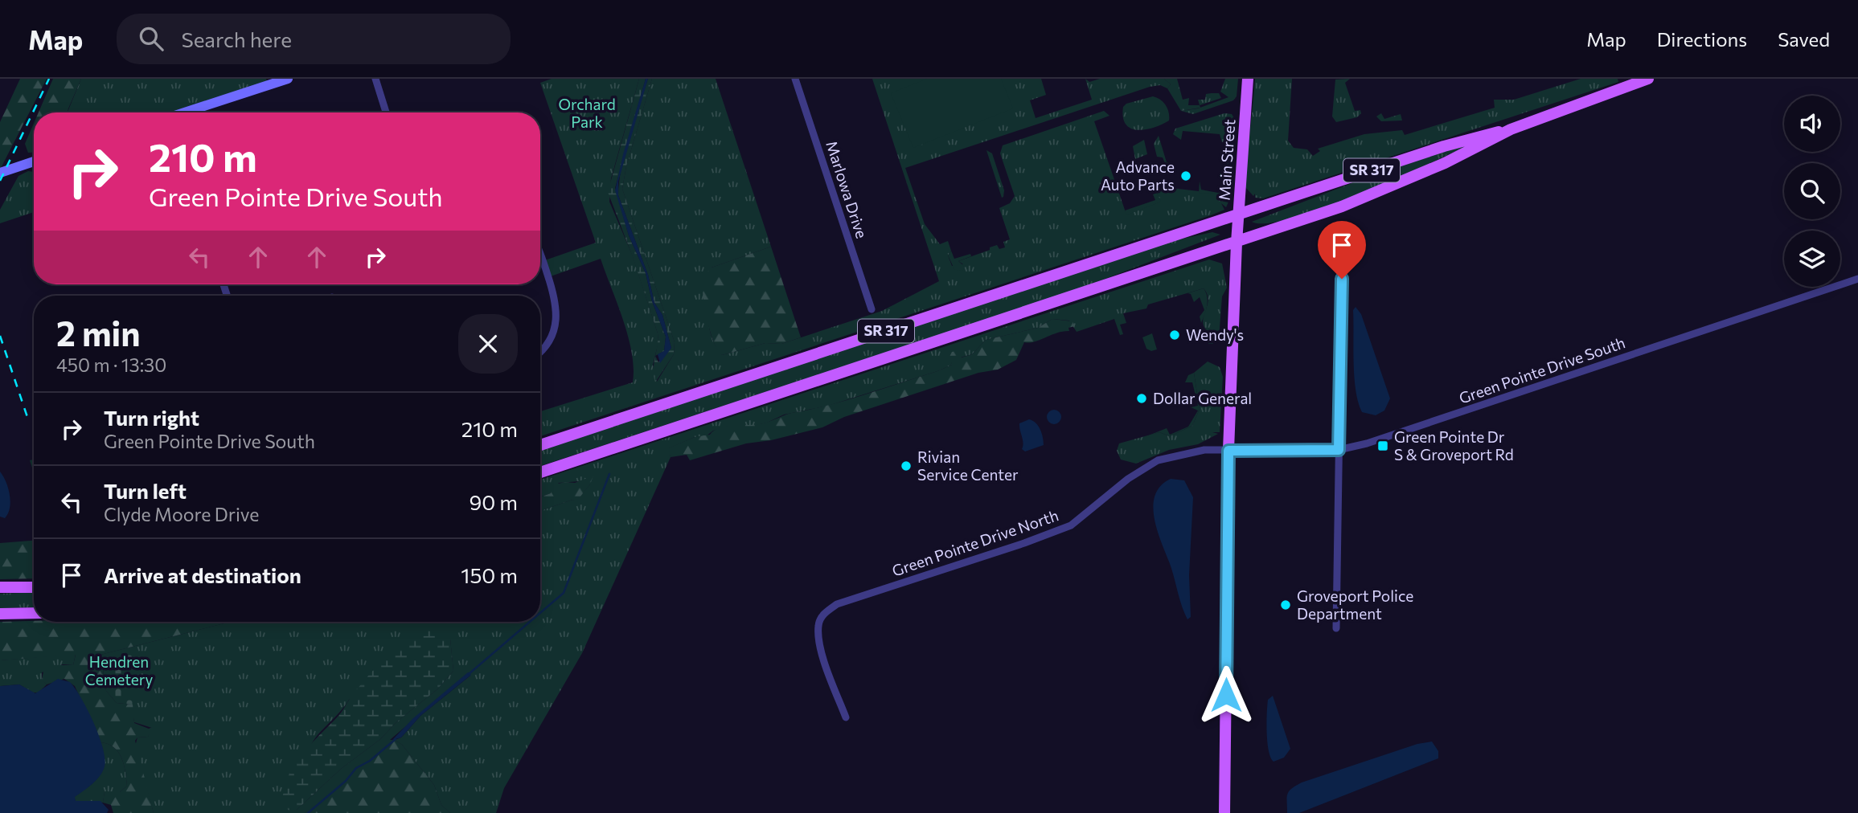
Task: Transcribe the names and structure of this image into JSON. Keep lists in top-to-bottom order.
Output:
{
  "streets": {
    "main road": ["Main Street", "SR 317"],
    "street": ["Marlowa Drive", "Green Pointe Drive South", "Green Pointe Drive North"]
  },
  "crossings": [
    ["Main Street", "SR 317"],
    ["Main Street", "Green Pointe Drive South"],
    ["Main Street", "Green Pointe Drive North"],
    ["Green Pointe Drive South", "Green Pointe Drive North"]
  ],
  "parks": ["Orchard Park", "Hendren Cemetery"],
  "places": {
    "other": [
      "Advance Auto Parts",
      "Wendy's",
      "Dollar General",
      "Rivian Service Center",
      "Groveport Police Department"
    ],
    "transit": ["Green Pointe Dr S & Groveport Rd"]
  },
  "page": {
    "header": "Map",
    "search": "Search here",
    "nav": ["Map", "Directions", "Saved"],
    "turn": ["210 m", "Green Pointe Drive South"],
    "heading": ["2 min", "450 m · 13:30"],
    "list": [
      {
        "name": "Turn right",
        "note": "Green Pointe Drive South",
        "value": "210 m"
      },
      {
        "name": "Turn left",
        "note": "Clyde Moore Drive",
        "value": "90 m"
      },
      {
        "name": "Arrive at destination",
        "value": "150 m"
      }
    ]
  }
}
